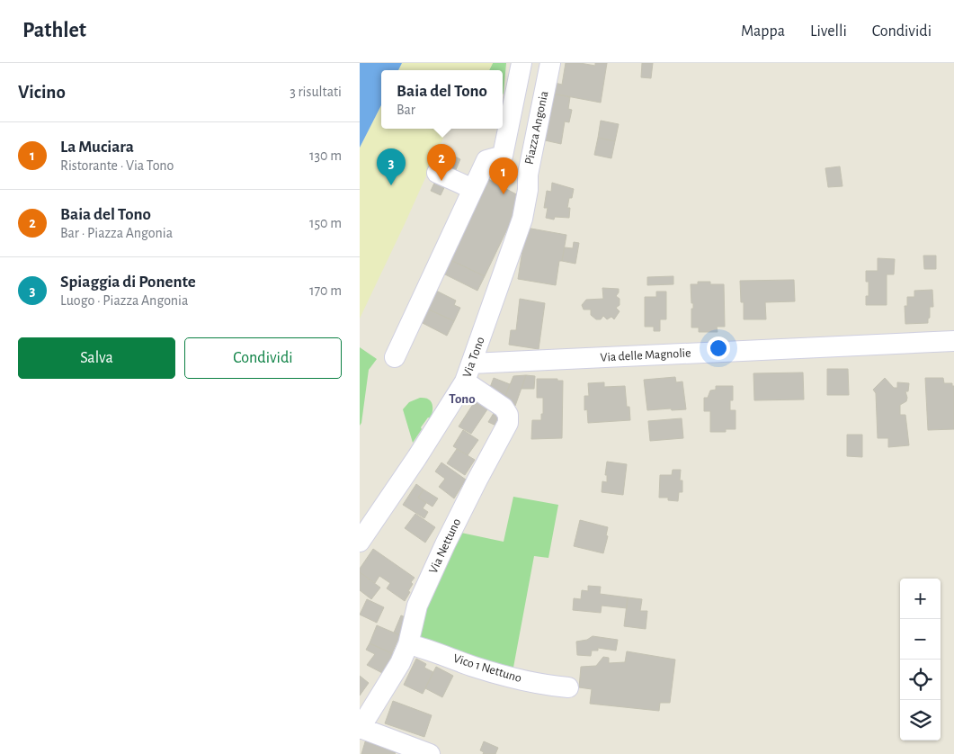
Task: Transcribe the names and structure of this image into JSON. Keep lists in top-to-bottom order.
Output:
{
  "streets": {
    "street": [
      "Piazza Angonia",
      "Via delle Magnolie",
      "Via Tono",
      "Via Nettuno",
      "Vico 1 Nettuno"
    ]
  },
  "crossings": [
    ["Piazza Angonia", "Via Tono"],
    ["Via delle Magnolie", "Via Tono"],
    ["Via delle Magnolie", "Via Nettuno"],
    ["Via Tono", "Via Nettuno"],
    ["Via Nettuno", "Vico 1 Nettuno"]
  ],
  "districts": ["Tono"],
  "page": {
    "header": "Pathlet",
    "nav": ["Mappa", "Livelli", "Condividi"],
    "heading": ["Vicino", "3 risultati"],
    "popup": ["Baia del Tono", "Bar"],
    "list": [
      {
        "mark": "1",
        "name": "La Muciara",
        "note": "Ristorante · Via Tono",
        "value": "130 m"
      },
      {
        "mark": "2",
        "name": "Baia del Tono",
        "note": "Bar · Piazza Angonia",
        "value": "150 m"
      },
      {
        "mark": "3",
        "name": "Spiaggia di Ponente",
        "note": "Luogo · Piazza Angonia",
        "value": "170 m"
      }
    ],
    "pins": ["2", "3", "1"],
    "buttons": ["Salva", "Condividi"],
    "map_buttons": ["+", "−"]
  }
}
